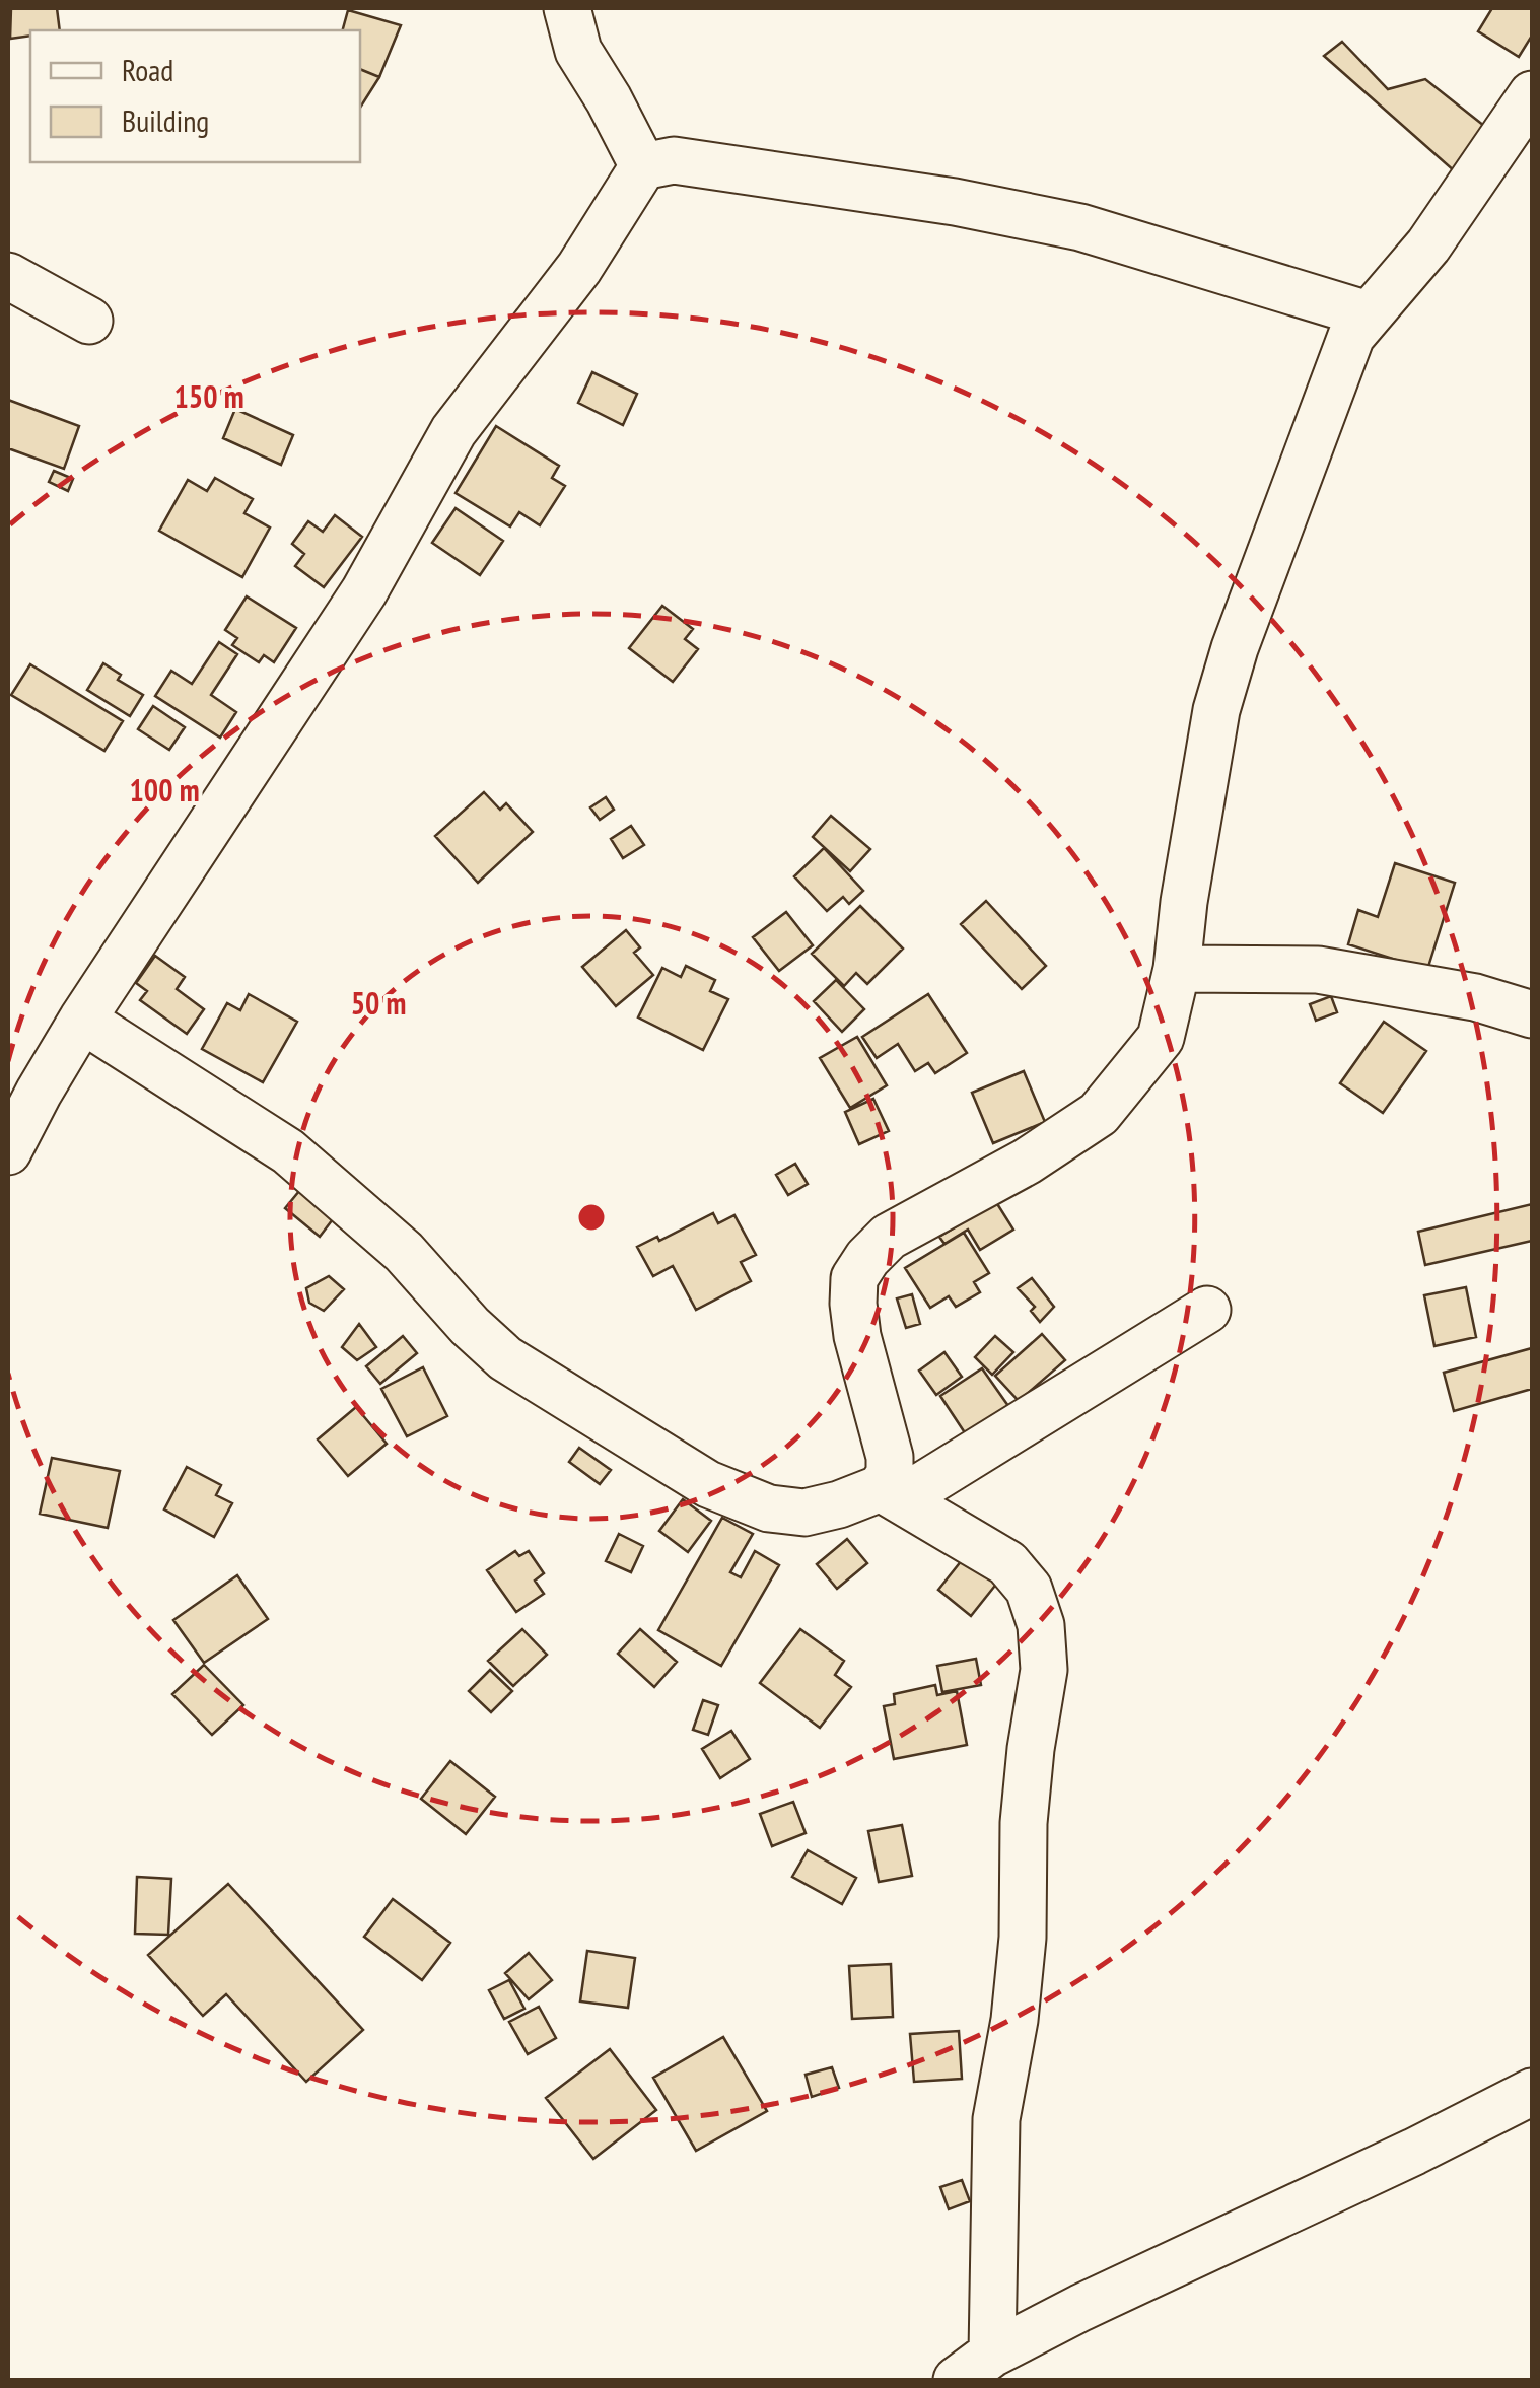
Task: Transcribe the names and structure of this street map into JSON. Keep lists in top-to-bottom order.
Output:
{
  "legend": ["Road", "Building"],
  "rings": ["150 m", "100 m", "50 m"]
}
